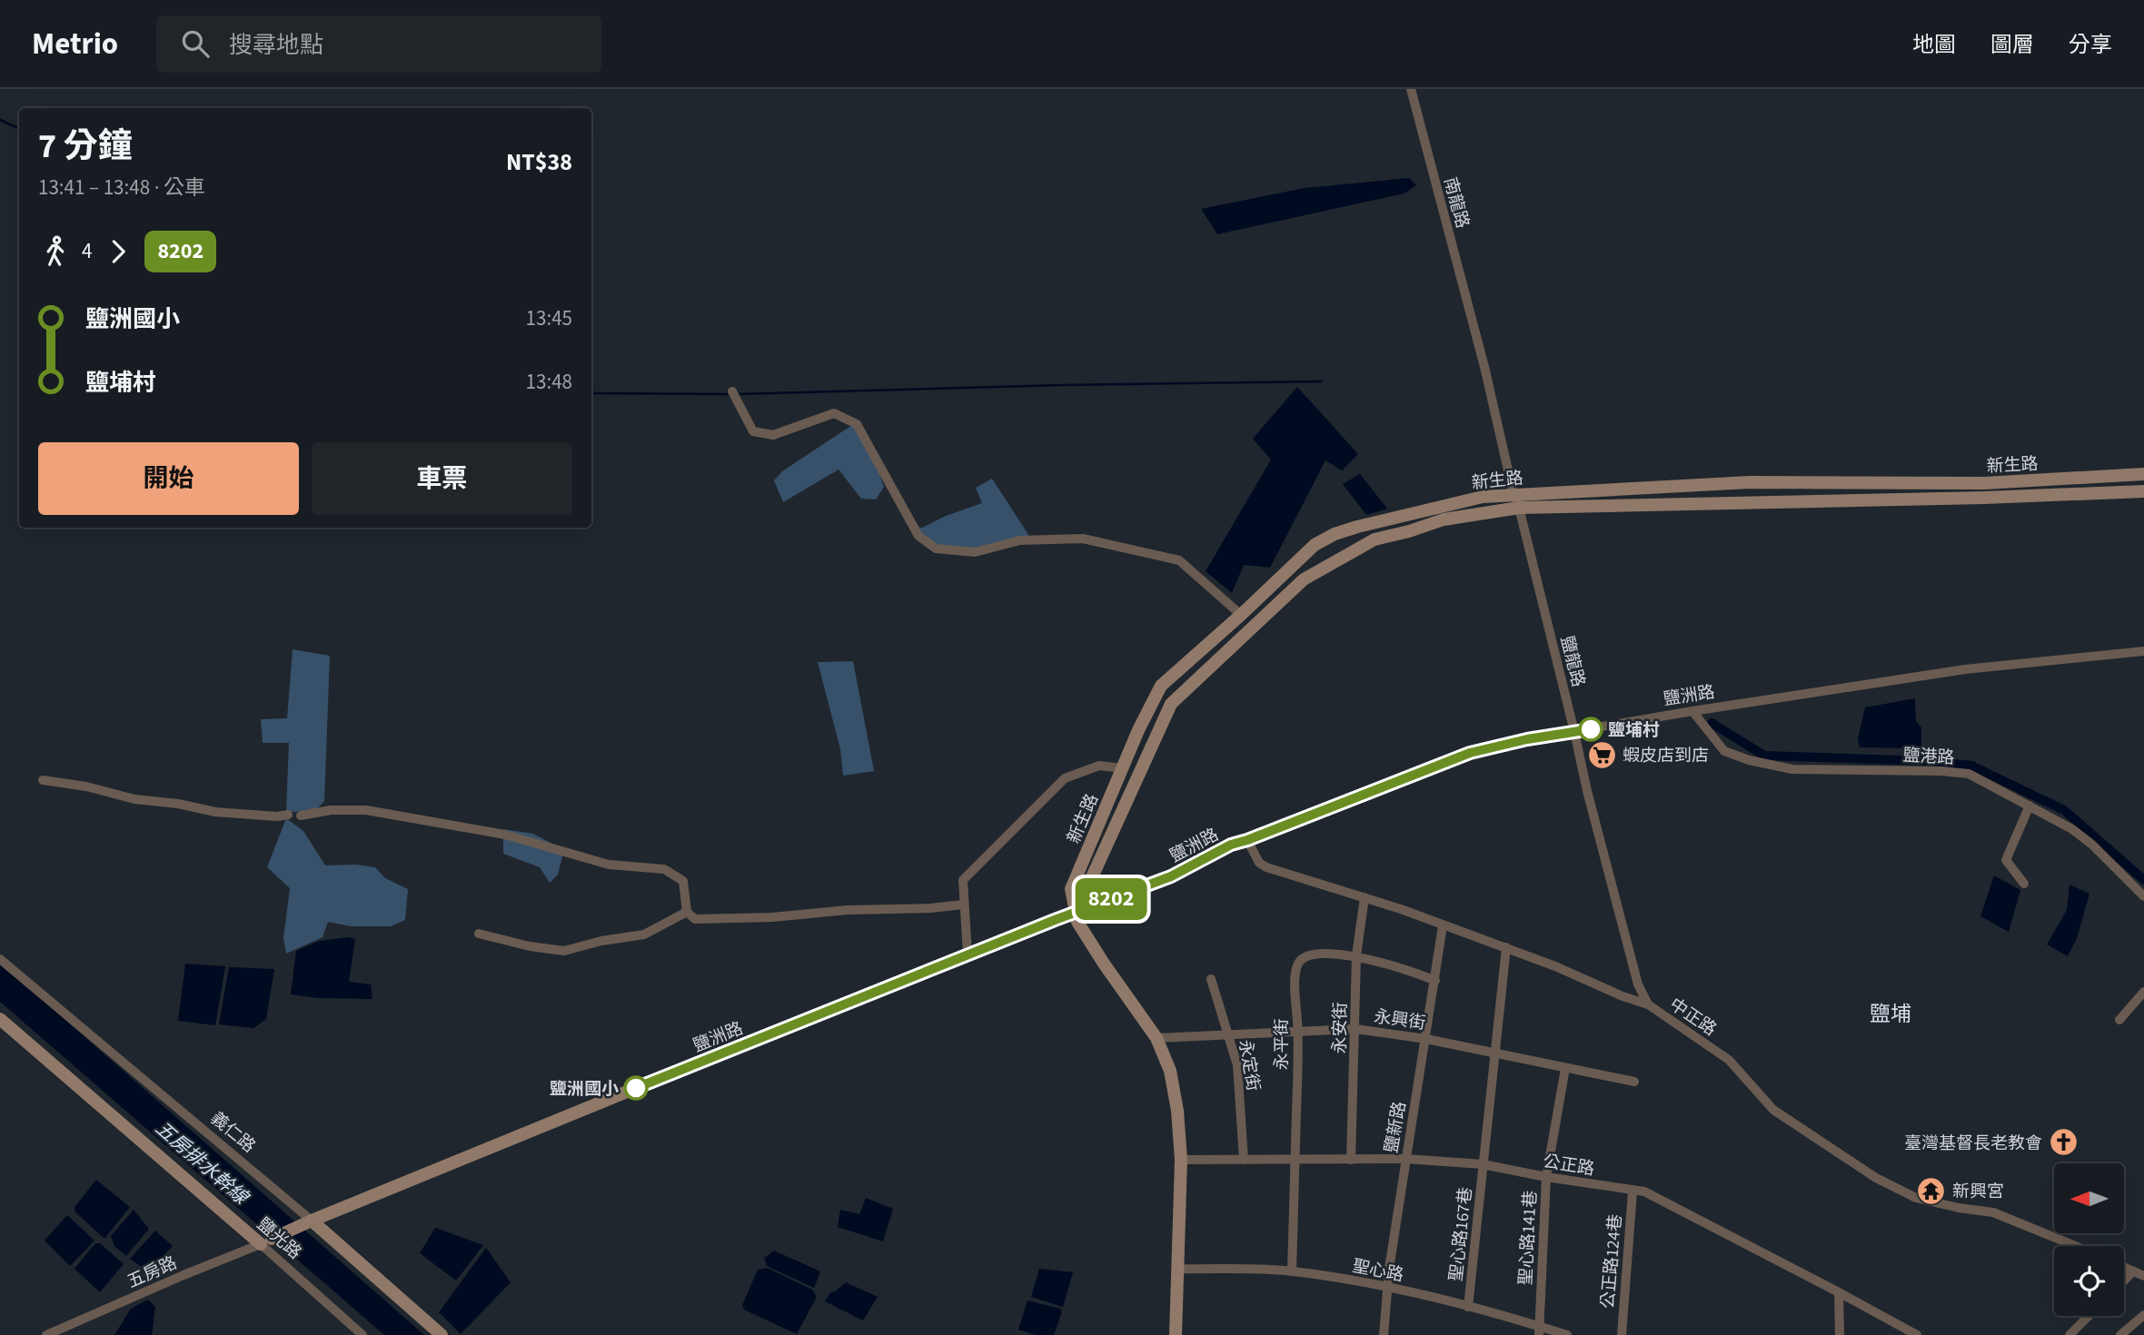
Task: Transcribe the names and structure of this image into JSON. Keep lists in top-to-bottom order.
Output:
{
  "streets": {
    "street": [
      "南龍路",
      "新生路",
      "鹽龍路",
      "鹽洲路",
      "鹽港路",
      "中正路",
      "永興街",
      "永安街",
      "永平街",
      "永定街",
      "鹽新路",
      "義仁路",
      "公正路",
      "聖心路167巷",
      "鹽光路",
      "聖心路141巷",
      "公正路124巷",
      "聖心路",
      "五房路"
    ]
  },
  "crossings": [
    ["南龍路", "鹽龍路"],
    ["新生路", "鹽龍路"],
    ["新生路", "鹽洲路"],
    ["新生路", "永興街"],
    ["新生路", "公正路"],
    ["新生路", "聖心路"],
    ["鹽龍路", "鹽洲路"],
    ["鹽龍路", "中正路"],
    ["鹽洲路", "鹽港路"],
    ["鹽洲路", "中正路"],
    ["鹽洲路", "義仁路"],
    ["鹽洲路", "鹽光路"],
    ["鹽洲路", "五房路"],
    ["中正路", "永安街"],
    ["中正路", "鹽新路"],
    ["中正路", "聖心路167巷"],
    ["永興街", "永安街"],
    ["永興街", "永平街"],
    ["永興街", "永定街"],
    ["永興街", "鹽新路"],
    ["永興街", "聖心路167巷"],
    ["永興街", "聖心路141巷"],
    ["永安街", "永平街"],
    ["永安街", "公正路"],
    ["永平街", "鹽新路"],
    ["永平街", "公正路"],
    ["永平街", "聖心路"],
    ["永定街", "公正路"],
    ["鹽新路", "公正路"],
    ["鹽新路", "聖心路"],
    ["公正路", "聖心路167巷"],
    ["公正路", "聖心路141巷"],
    ["公正路", "公正路124巷"],
    ["聖心路167巷", "聖心路"],
    ["鹽光路", "五房路"],
    ["聖心路141巷", "聖心路"]
  ],
  "districts": ["鹽埔"],
  "water": ["五房排水幹線"],
  "places": {
    "other": ["鹽埔村", "鹽洲國小"],
    "supermarket": ["蝦皮店到店"],
    "church": ["臺灣基督長老教會"],
    "temple": ["新興宮"]
  },
  "lines": ["bus line 8202"],
  "north": "left",
  "page": {
    "header": "Metrio",
    "search": "搜尋地點",
    "nav": ["地圖", "圖層", "分享"],
    "on_map": "8202",
    "heading": ["7 分鐘", "13:41 – 13:48 · 公車", "NT$38"],
    "legs": ["4", "8202"],
    "list": [
      {
        "name": "鹽洲國小",
        "value": "13:45"
      },
      {
        "name": "鹽埔村",
        "value": "13:48"
      }
    ],
    "buttons": ["開始", "車票"]
  }
}
